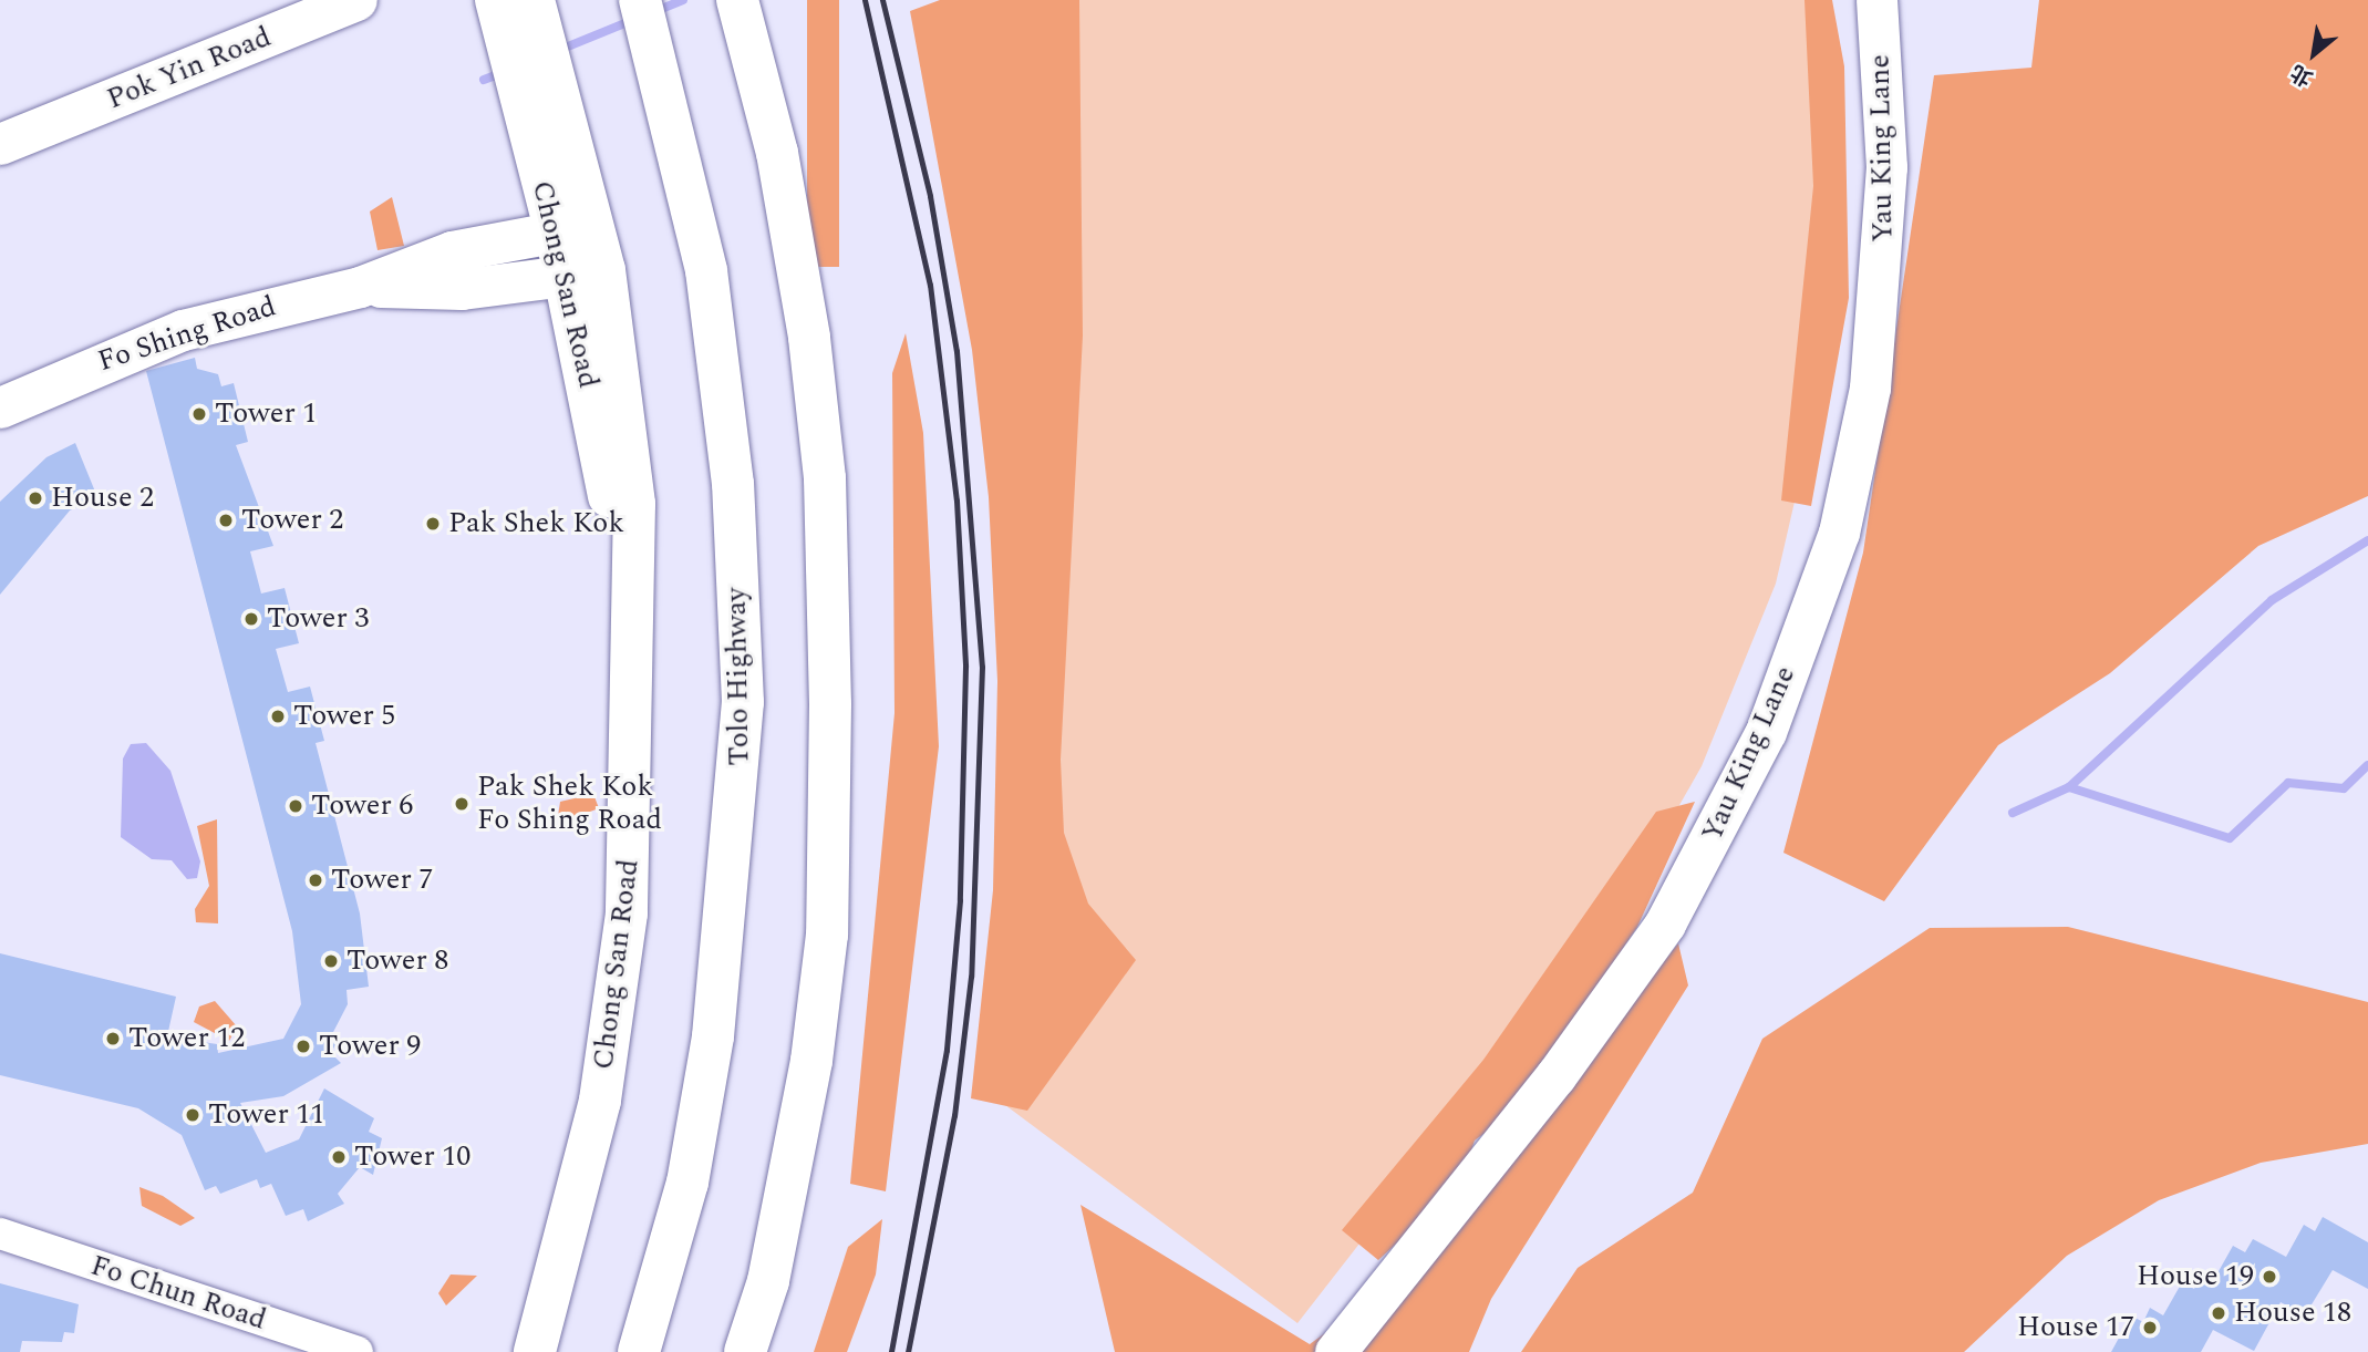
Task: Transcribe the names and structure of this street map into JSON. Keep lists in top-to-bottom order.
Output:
{
  "streets": {
    "main road": ["Chong San Road", "Tolo Highway"],
    "street": [
      "Pok Yin Road",
      "Yau King Lane",
      "Fo Shing Road",
      "Fo Chun Road"
    ]
  },
  "crossings": [
    ["Chong San Road", "Fo Shing Road"]
  ],
  "places": [
    "Tower 1",
    "House 2",
    "Tower 2",
    "Pak Shek Kok",
    "Tower 3",
    "Tower 5",
    "Pak Shek Kok Fo Shing Road",
    "Tower 6",
    "Tower 7",
    "Tower 8",
    "Tower 12",
    "Tower 9",
    "Tower 11",
    "Tower 10",
    "House 19",
    "House 18",
    "House 17"
  ],
  "north": "bottom left"
}
